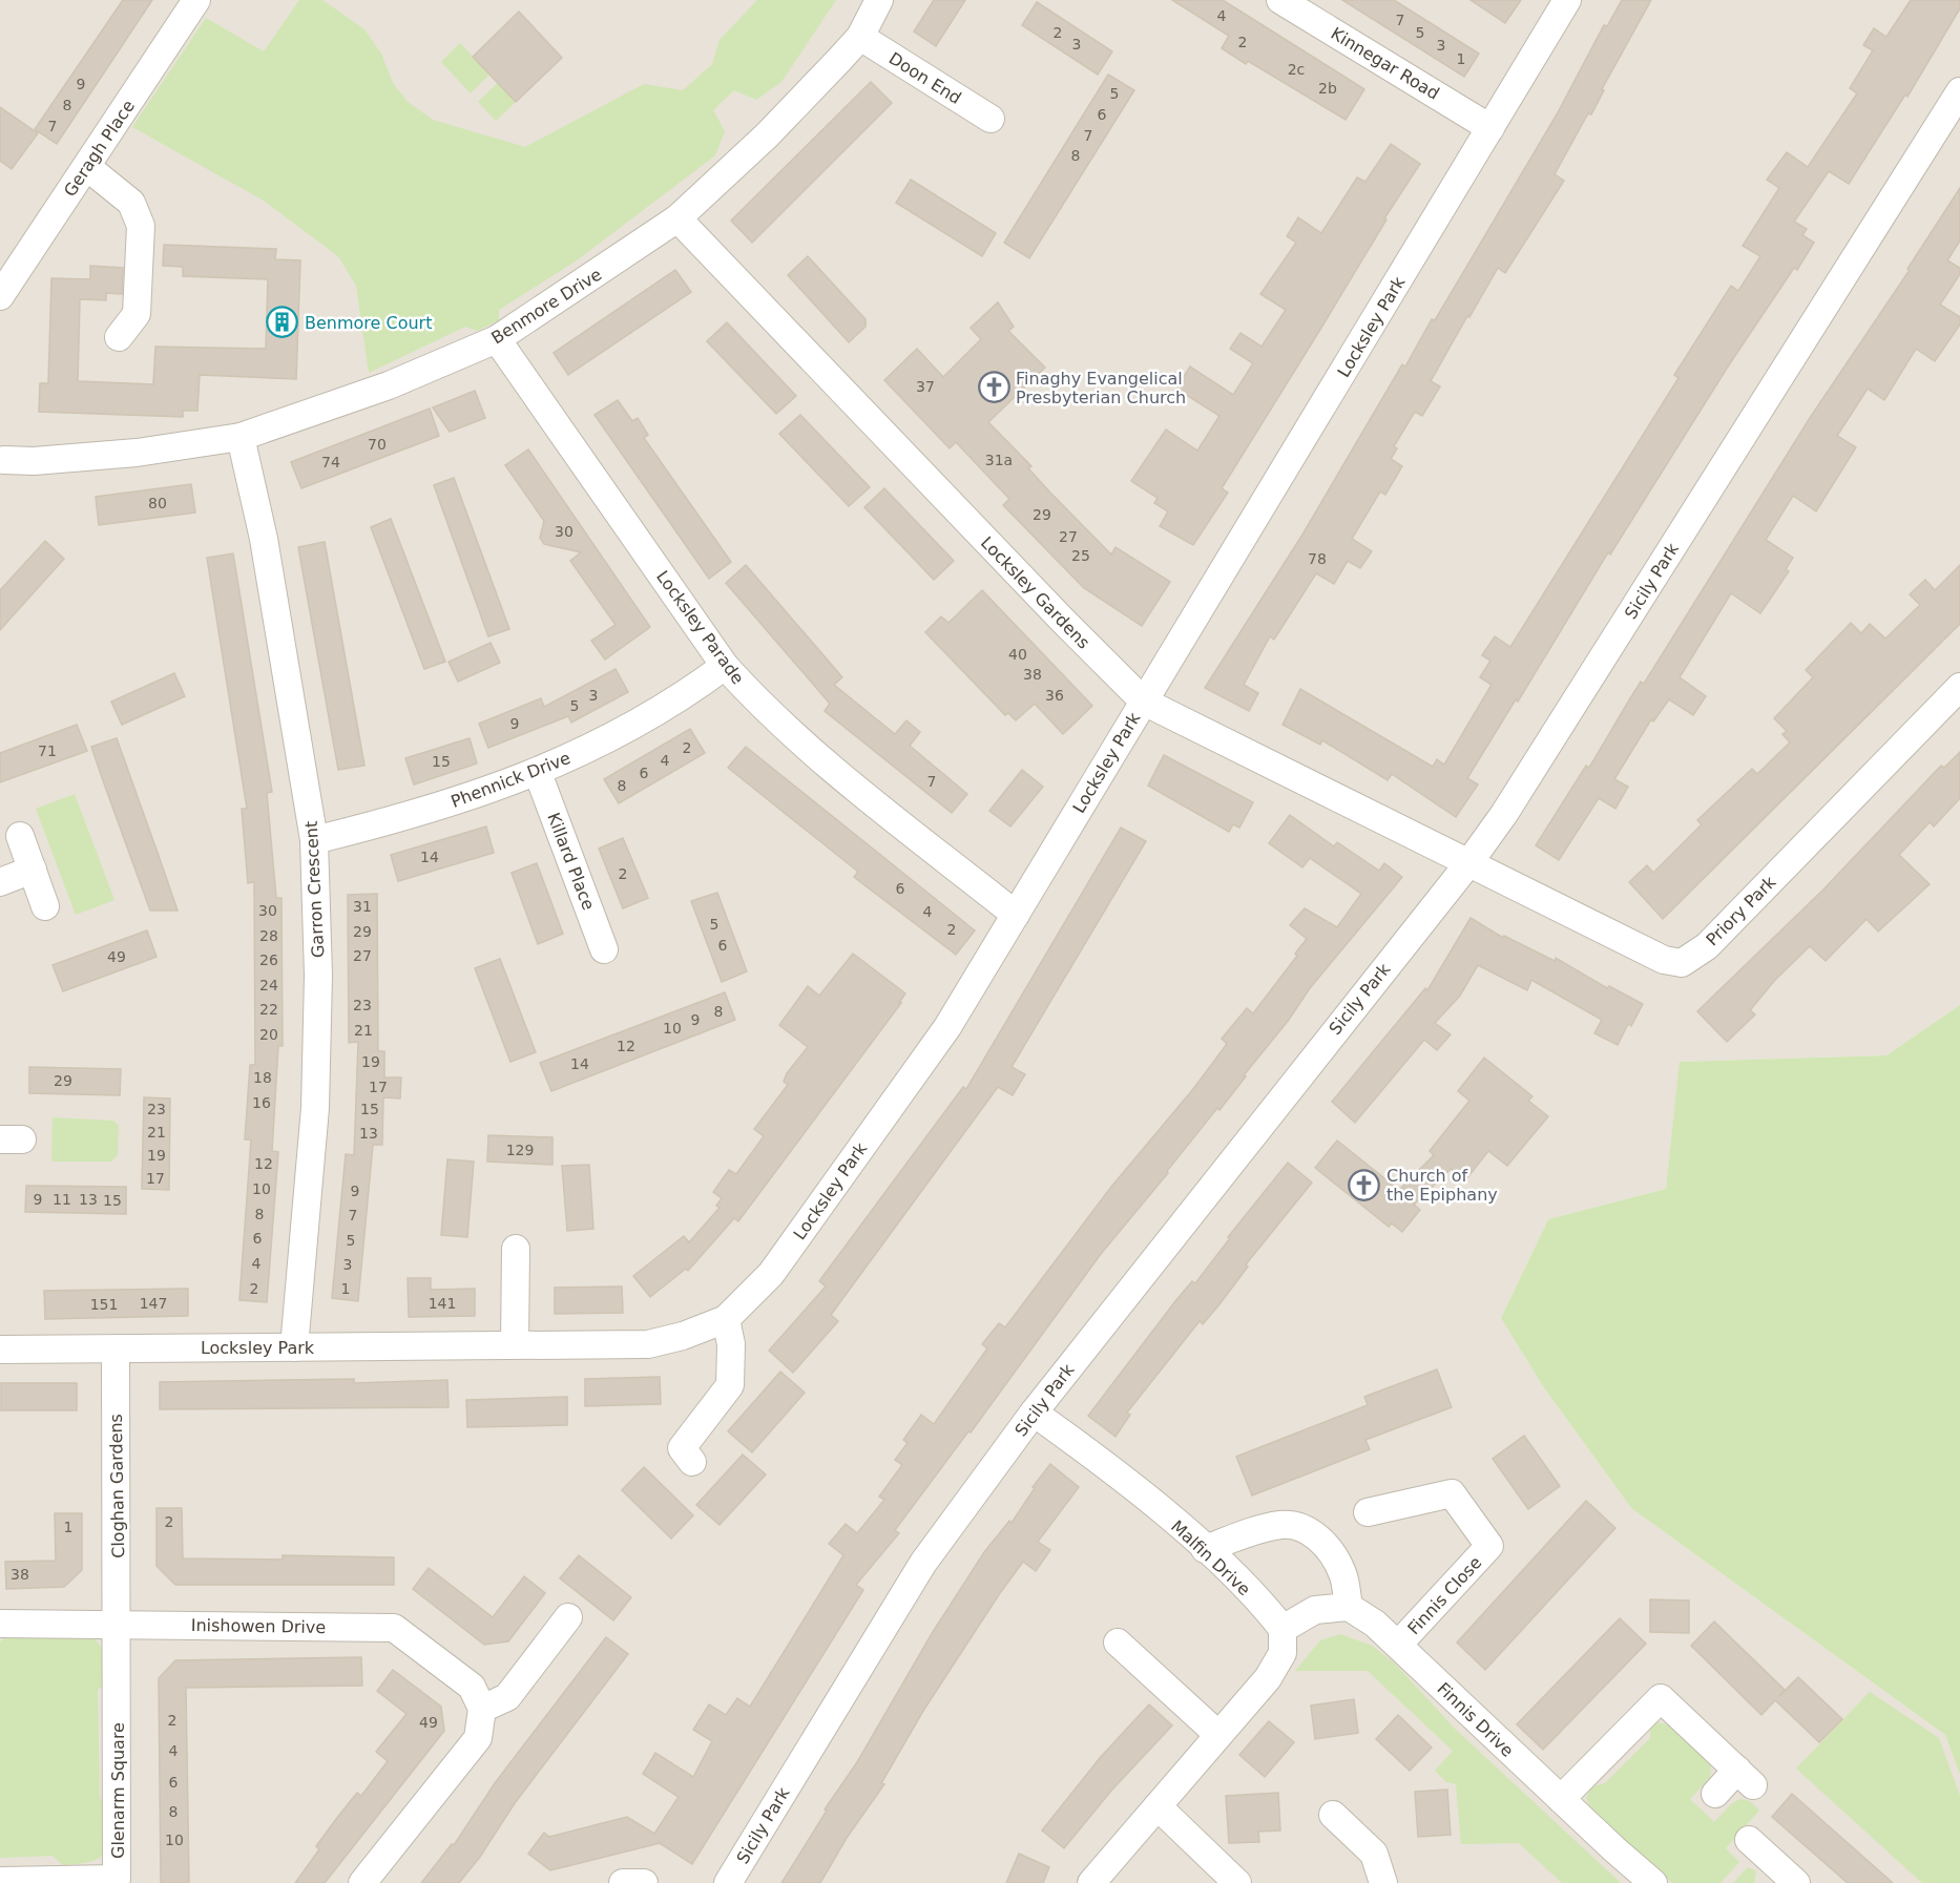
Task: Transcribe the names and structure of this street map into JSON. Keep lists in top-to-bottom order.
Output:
{
  "streets": {
    "street": [
      "Kinnegar Road",
      "Doon End",
      "Geragh Place",
      "Benmore Drive",
      "Locksley Park",
      "Sicily Park",
      "Locksley Gardens",
      "Locksley Parade",
      "Phennick Drive",
      "Killard Place",
      "Garron Crescent",
      "Priory Park",
      "Cloghan Gardens",
      "Malfin Drive",
      "Finnis Close",
      "Inishowen Drive",
      "Finnis Drive",
      "Glenarm Square"
    ]
  },
  "crossings": [
    ["Kinnegar Road", "Locksley Park"],
    ["Doon End", "Benmore Drive"],
    ["Benmore Drive", "Locksley Gardens"],
    ["Benmore Drive", "Locksley Parade"],
    ["Benmore Drive", "Garron Crescent"],
    ["Locksley Park", "Locksley Gardens"],
    ["Locksley Park", "Locksley Parade"],
    ["Locksley Park", "Garron Crescent"],
    ["Locksley Park", "Cloghan Gardens"],
    ["Sicily Park", "Locksley Gardens"],
    ["Sicily Park", "Priory Park"],
    ["Sicily Park", "Malfin Drive"],
    ["Locksley Gardens", "Priory Park"],
    ["Locksley Parade", "Phennick Drive"],
    ["Phennick Drive", "Killard Place"],
    ["Phennick Drive", "Garron Crescent"],
    ["Cloghan Gardens", "Inishowen Drive"],
    ["Cloghan Gardens", "Glenarm Square"],
    ["Finnis Close", "Finnis Drive"],
    ["Inishowen Drive", "Glenarm Square"]
  ],
  "places": {
    "building": ["Benmore Court"],
    "church": ["Finaghy Evangelical Presbyterian Church", "Church of the Epiphany"]
  },
  "house_numbers": [
    "4",
    "7",
    "2",
    "5",
    "2",
    "3",
    "3",
    "1",
    "2c",
    "9",
    "2b",
    "5",
    "8",
    "6",
    "7",
    "7",
    "8",
    "37",
    "70",
    "31a",
    "74",
    "80",
    "29",
    "30",
    "27",
    "25",
    "78",
    "40",
    "38",
    "3",
    "36",
    "5",
    "9",
    "2",
    "71",
    "4",
    "15",
    "6",
    "7",
    "8",
    "14",
    "2",
    "6",
    "31",
    "30",
    "4",
    "5",
    "2",
    "29",
    "28",
    "6",
    "27",
    "49",
    "26",
    "24",
    "23",
    "22",
    "8",
    "9",
    "10",
    "21",
    "20",
    "12",
    "19",
    "14",
    "18",
    "29",
    "17",
    "16",
    "23",
    "15",
    "21",
    "13",
    "129",
    "19",
    "12",
    "17",
    "10",
    "9",
    "9",
    "11",
    "13",
    "15",
    "8",
    "7",
    "6",
    "5",
    "4",
    "3",
    "2",
    "1",
    "147",
    "141",
    "151",
    "2",
    "1",
    "38",
    "2",
    "49",
    "4",
    "6",
    "8",
    "10"
  ]
}
